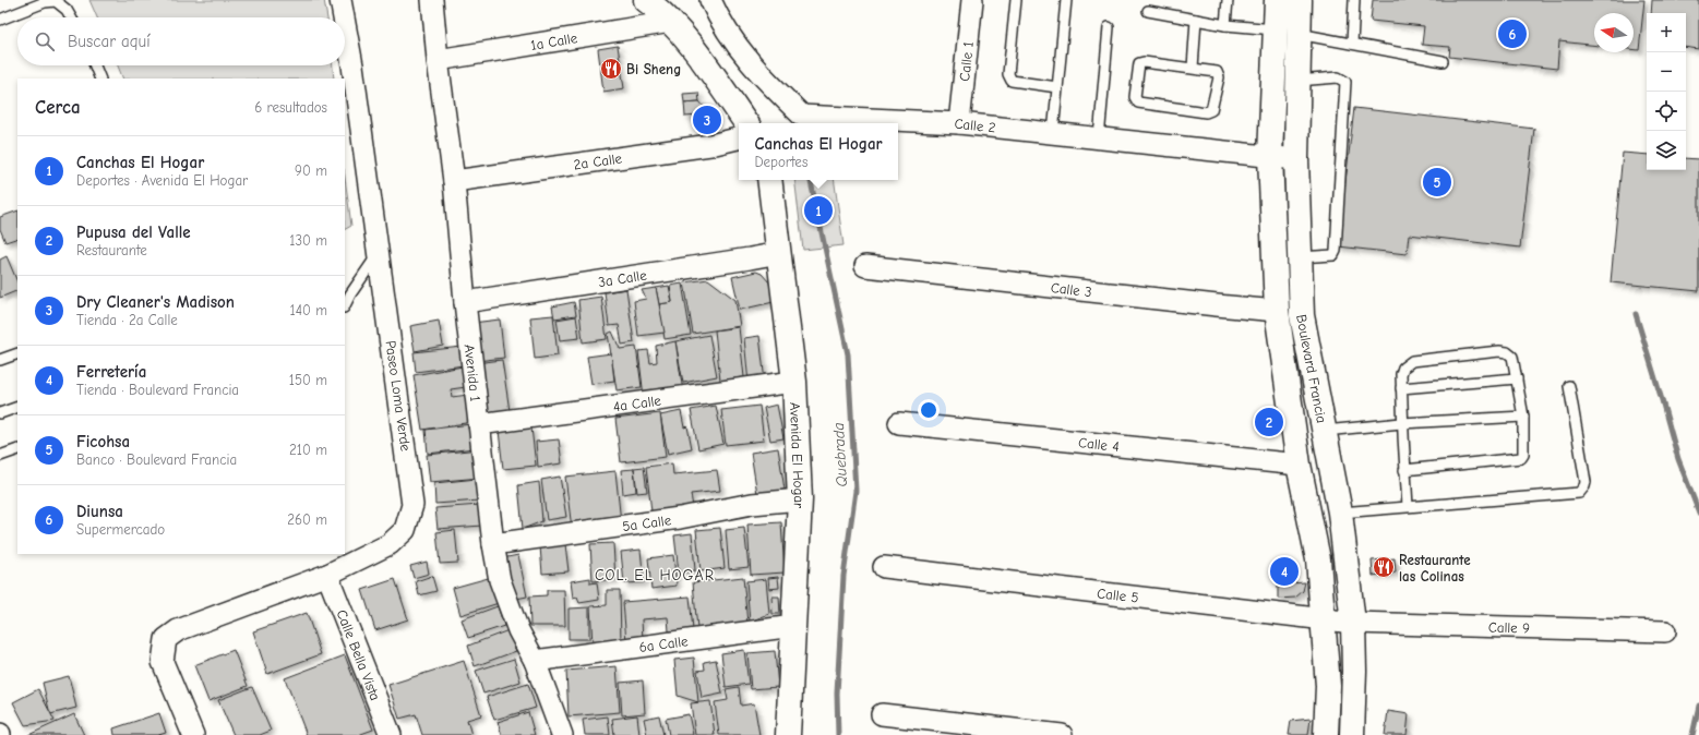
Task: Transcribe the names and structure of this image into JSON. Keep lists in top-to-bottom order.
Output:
{
  "streets": {
    "street": [
      "1a Calle",
      "Calle 1",
      "Calle 2",
      "2a Calle",
      "3a Calle",
      "Calle 3",
      "Boulevard Francia",
      "Avenida 1",
      "Paseo Loma Verde",
      "4a Calle",
      "Calle 4",
      "Avenida El Hogar",
      "5a Calle",
      "Calle 5",
      "Calle 9",
      "6a Calle",
      "Calle Bella Vista"
    ]
  },
  "crossings": [
    ["1a Calle", "Avenida 1"],
    ["Calle 1", "Calle 2"],
    ["Calle 2", "Boulevard Francia"],
    ["2a Calle", "Avenida 1"],
    ["3a Calle", "Avenida 1"],
    ["3a Calle", "Avenida El Hogar"],
    ["Calle 3", "Boulevard Francia"],
    ["Boulevard Francia", "Calle 4"],
    ["Boulevard Francia", "Calle 5"],
    ["Boulevard Francia", "Calle 9"],
    ["Avenida 1", "4a Calle"],
    ["Avenida 1", "5a Calle"],
    ["Avenida 1", "6a Calle"],
    ["Paseo Loma Verde", "Calle Bella Vista"],
    ["4a Calle", "Avenida El Hogar"],
    ["Avenida El Hogar", "5a Calle"],
    ["Avenida El Hogar", "6a Calle"],
    ["Calle 5", "Calle 9"]
  ],
  "districts": ["COL. EL HOGAR"],
  "water": ["Quebrada"],
  "places": {
    "restaurant": ["Bi Sheng", "Restaurante las Colinas"]
  },
  "north": "left",
  "page": {
    "map_buttons": ["+", "−"],
    "pins": [
      "6",
      "3",
      "5",
      "1",
      "2",
      "4"
    ],
    "search": "Buscar aquí",
    "heading": ["Cerca", "6 resultados"],
    "popup": ["Canchas El Hogar", "Deportes"],
    "list": [
      {
        "mark": "1",
        "name": "Canchas El Hogar",
        "note": "Deportes · Avenida El Hogar",
        "value": "90 m"
      },
      {
        "mark": "2",
        "name": "Pupusa del Valle",
        "note": "Restaurante",
        "value": "130 m"
      },
      {
        "mark": "3",
        "name": "Dry Cleaner's Madison",
        "note": "Tienda · 2a Calle",
        "value": "140 m"
      },
      {
        "mark": "4",
        "name": "Ferretería",
        "note": "Tienda · Boulevard Francia",
        "value": "150 m"
      },
      {
        "mark": "5",
        "name": "Ficohsa",
        "note": "Banco · Boulevard Francia",
        "value": "210 m"
      },
      {
        "mark": "6",
        "name": "Diunsa",
        "note": "Supermercado",
        "value": "260 m"
      }
    ]
  }
}
